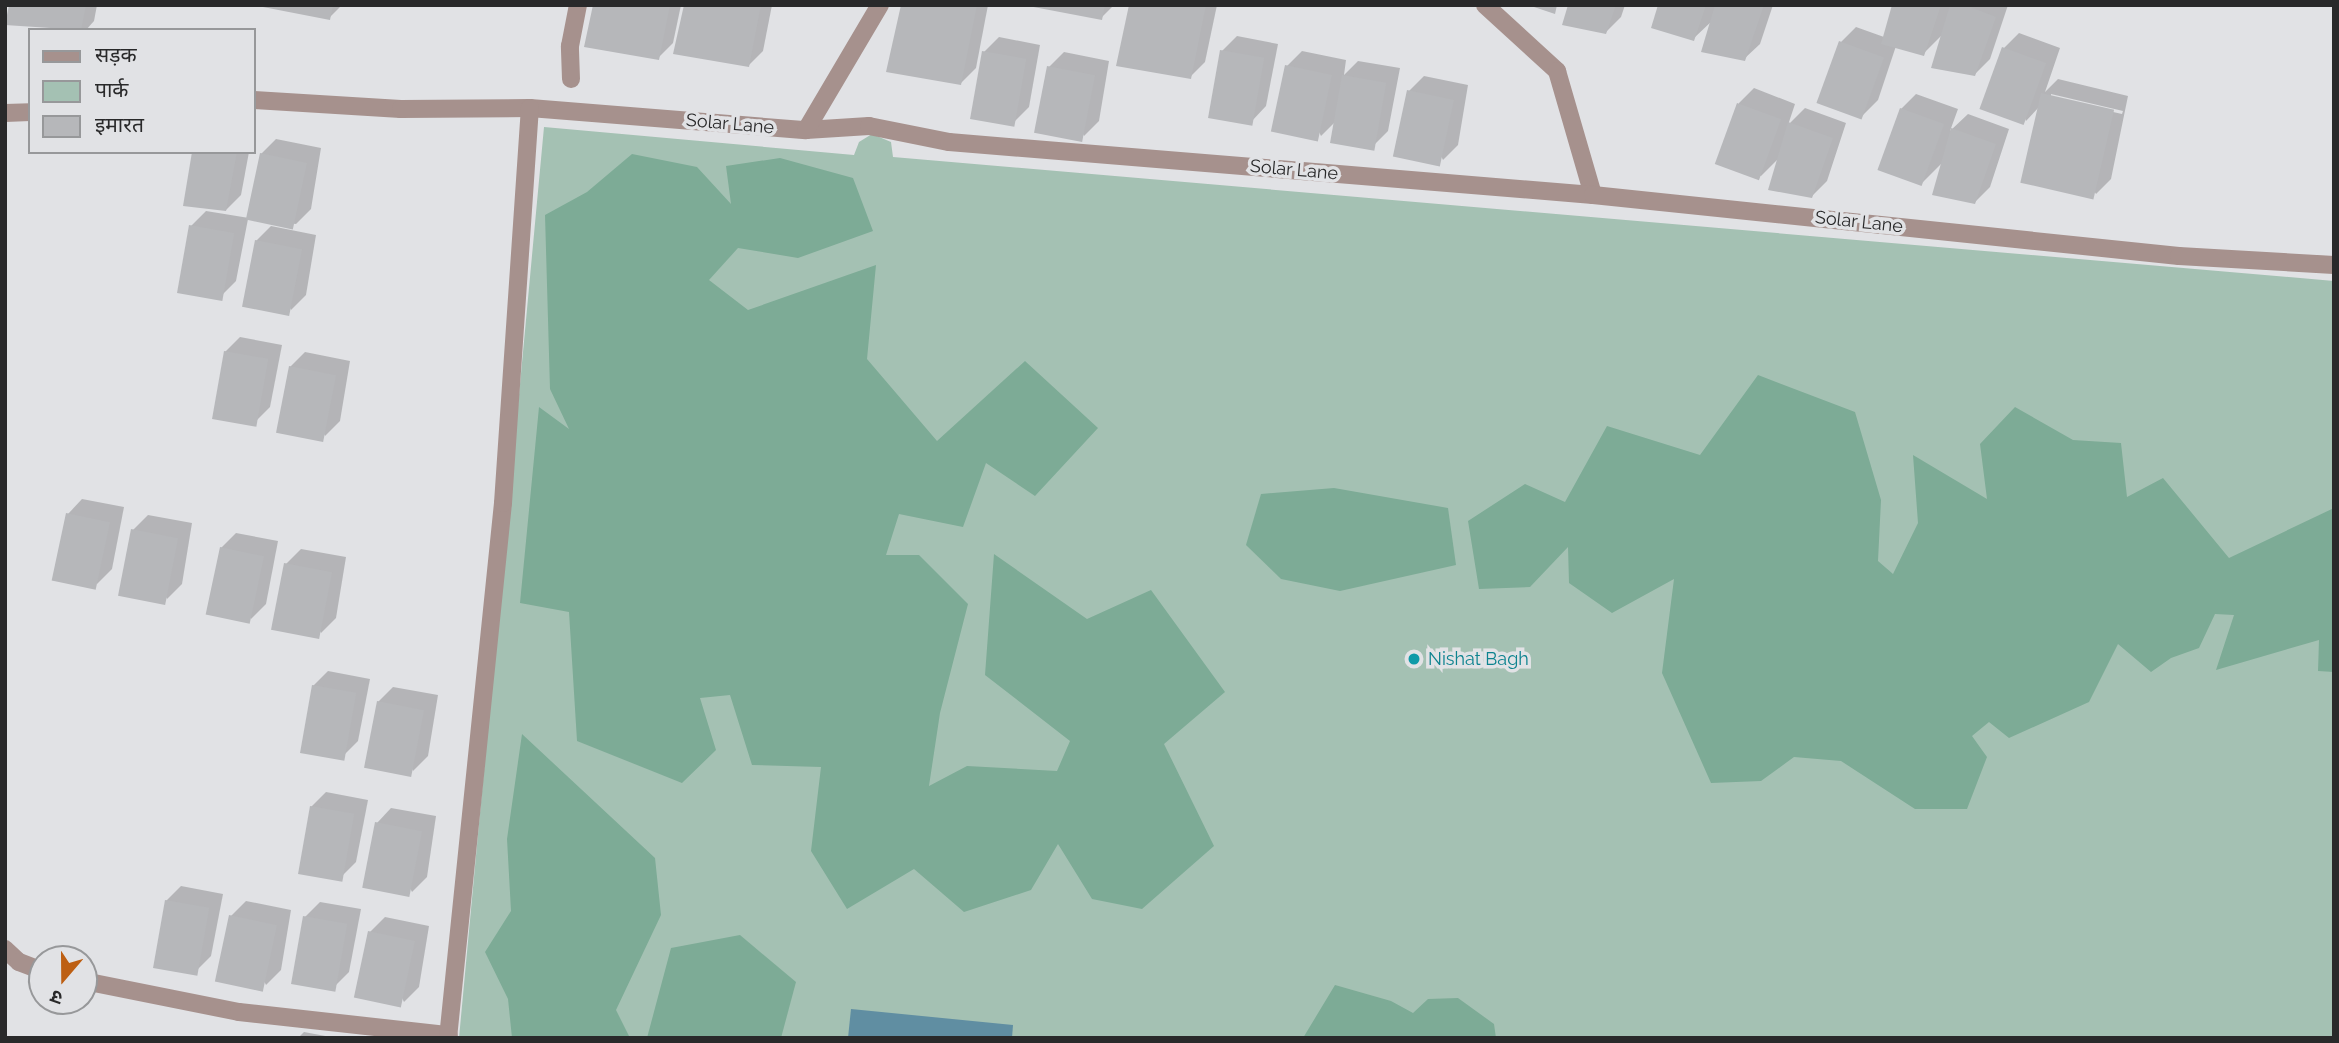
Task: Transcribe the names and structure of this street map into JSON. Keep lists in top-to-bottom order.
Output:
{
  "streets": {
    "street": ["Solar Lane"]
  },
  "places": ["Nishat Bagh"],
  "legend": ["सड़क", "पार्क", "इमारत"],
  "north": "bottom"
}
